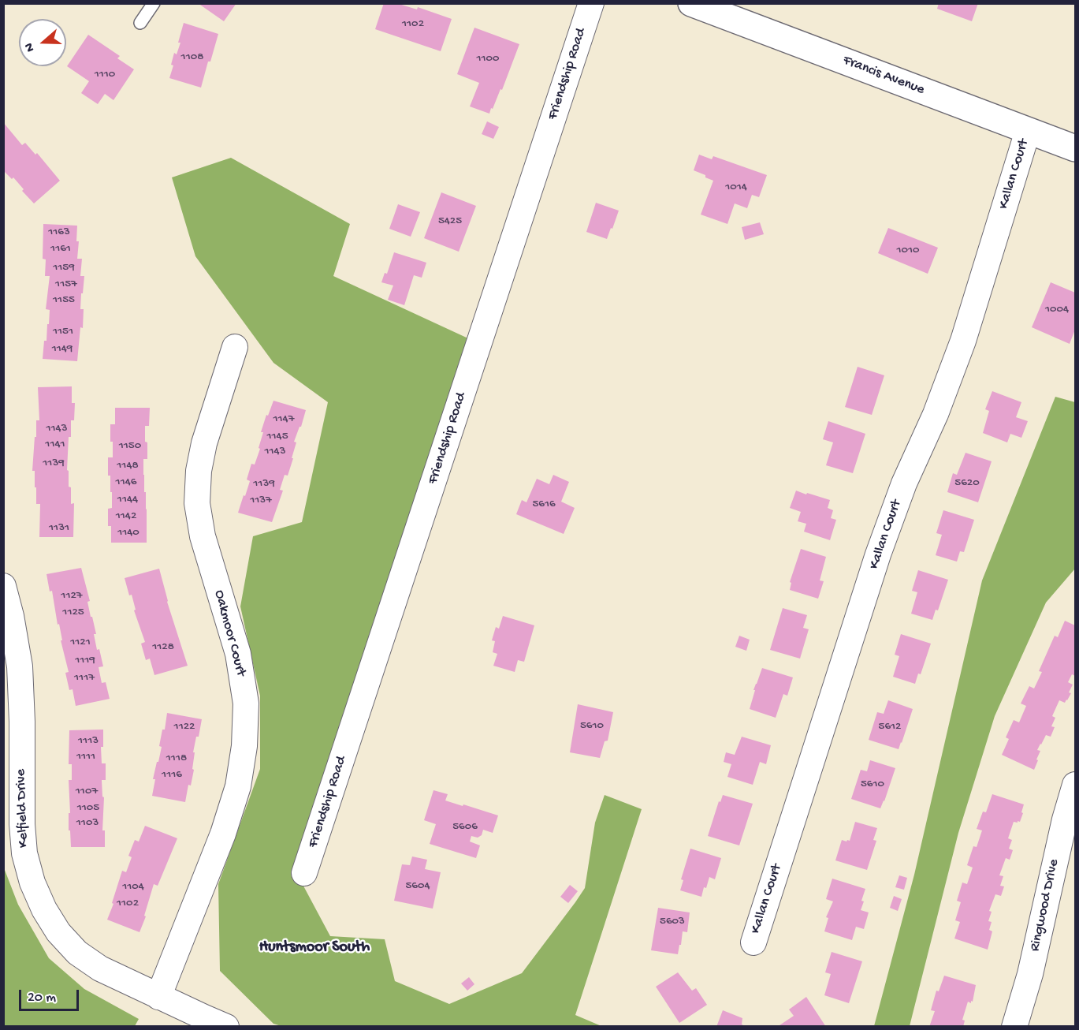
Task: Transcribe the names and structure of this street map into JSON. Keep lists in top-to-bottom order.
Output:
{
  "streets": {
    "street": [
      "Friendship Road",
      "Francis Avenue",
      "Kallan Court",
      "Oakmoor Court",
      "Kelfield Drive",
      "Ringwood Drive"
    ]
  },
  "crossings": [
    ["Francis Avenue", "Kallan Court"],
    ["Oakmoor Court", "Kelfield Drive"]
  ],
  "districts": ["Huntsmoor South"],
  "house_numbers": [
    "1102",
    "1108",
    "1100",
    "1110",
    "1014",
    "5425",
    "1163",
    "1161",
    "1010",
    "1159",
    "1157",
    "1155",
    "1004",
    "1151",
    "1149",
    "1147",
    "1143",
    "1145",
    "1141",
    "1150",
    "1143",
    "1139",
    "1148",
    "1146",
    "5620",
    "1139",
    "1144",
    "1137",
    "5616",
    "1142",
    "1131",
    "1140",
    "1127",
    "1125",
    "1121",
    "1128",
    "1119",
    "1117",
    "5610",
    "1122",
    "5612",
    "1113",
    "1111",
    "1118",
    "1116",
    "5610",
    "1107",
    "1105",
    "1103",
    "5606",
    "5604",
    "1104",
    "1102",
    "5603"
  ],
  "scale_bar": "20 m",
  "north": "left"
}
